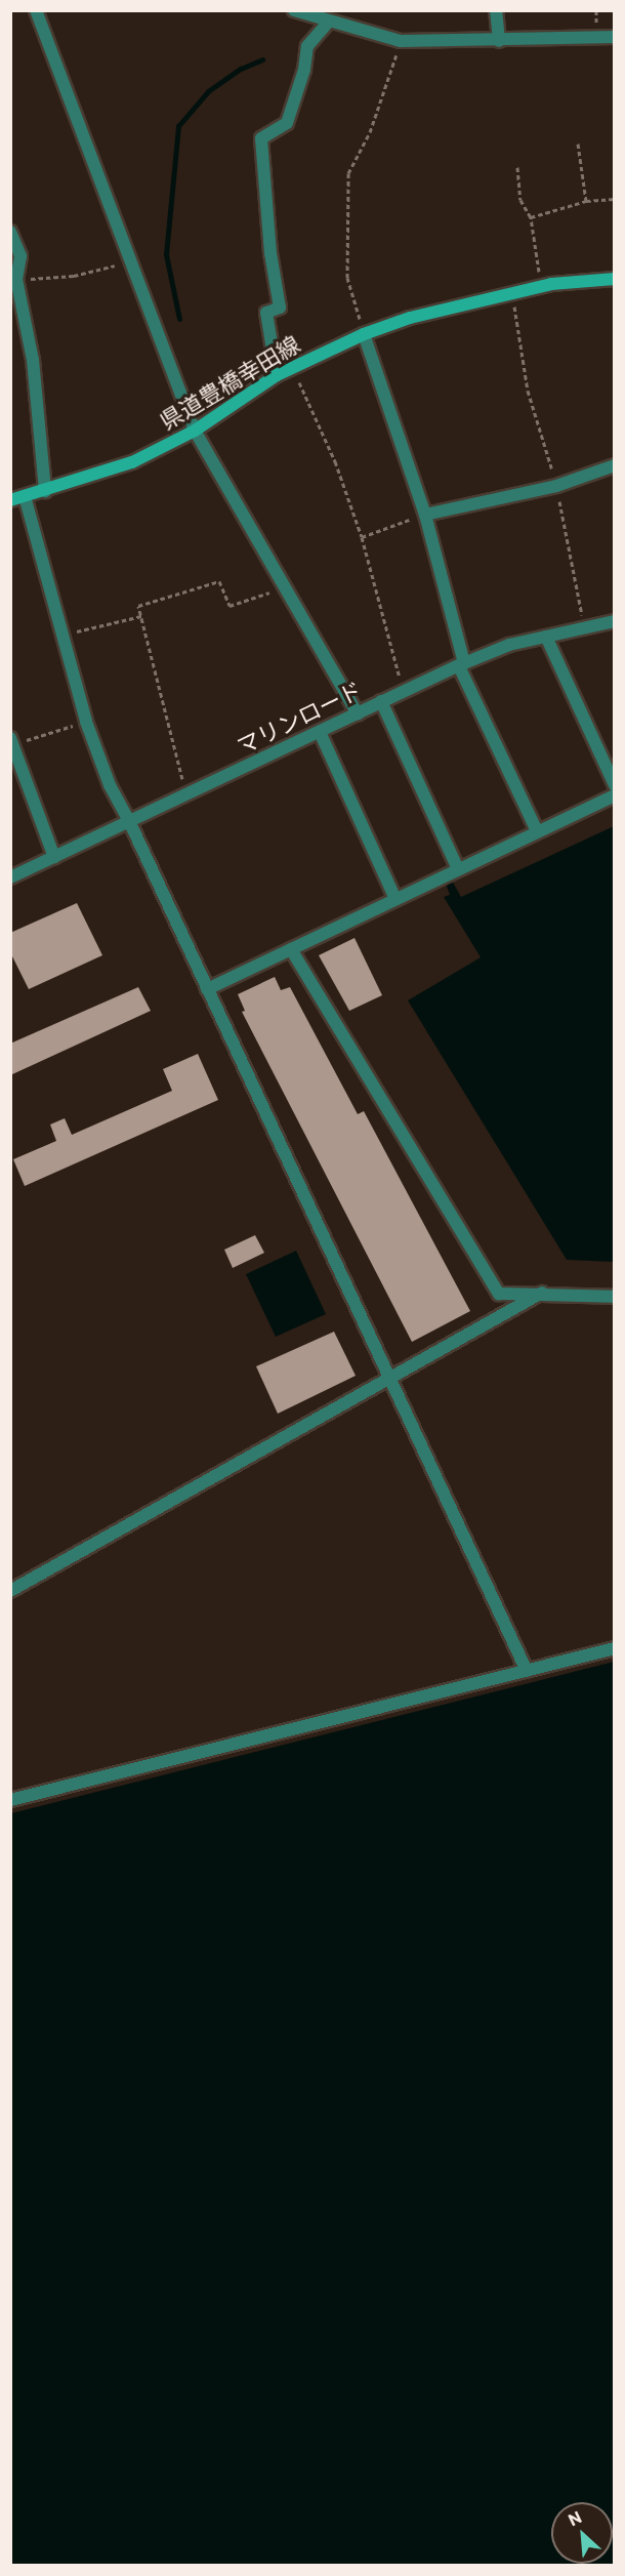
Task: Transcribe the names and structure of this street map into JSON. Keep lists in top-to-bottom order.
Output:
{
  "streets": {
    "main road": ["県道豊橋幸田線"],
    "street": ["マリンロード"]
  },
  "north": "top left"
}
